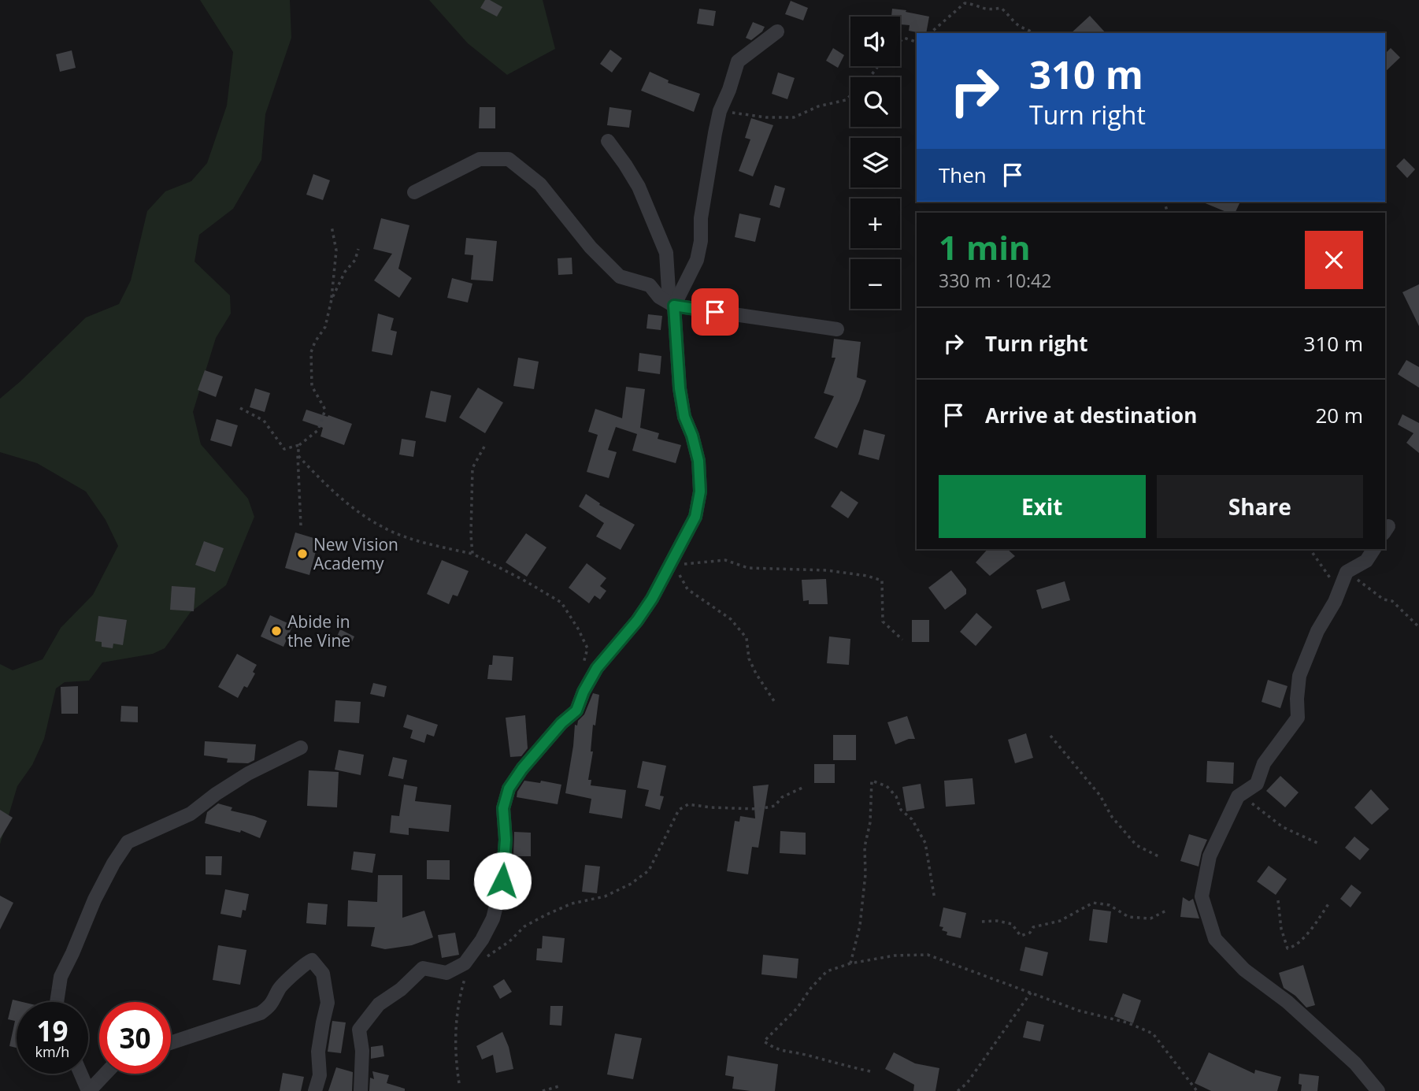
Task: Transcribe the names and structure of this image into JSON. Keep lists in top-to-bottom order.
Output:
{
  "places": ["New Vision Academy", "Abide in the Vine"],
  "page": {
    "map_buttons": ["+", "−"],
    "turn": ["310 m", "Turn right"],
    "then": "Then",
    "heading": ["1 min", "330 m · 10:42"],
    "list": [
      {
        "name": "Turn right",
        "value": "310 m"
      },
      {
        "name": "Arrive at destination",
        "value": "20 m"
      }
    ],
    "buttons": ["Exit", "Share"],
    "speed": "19 km/h",
    "limit": "30"
  }
}
